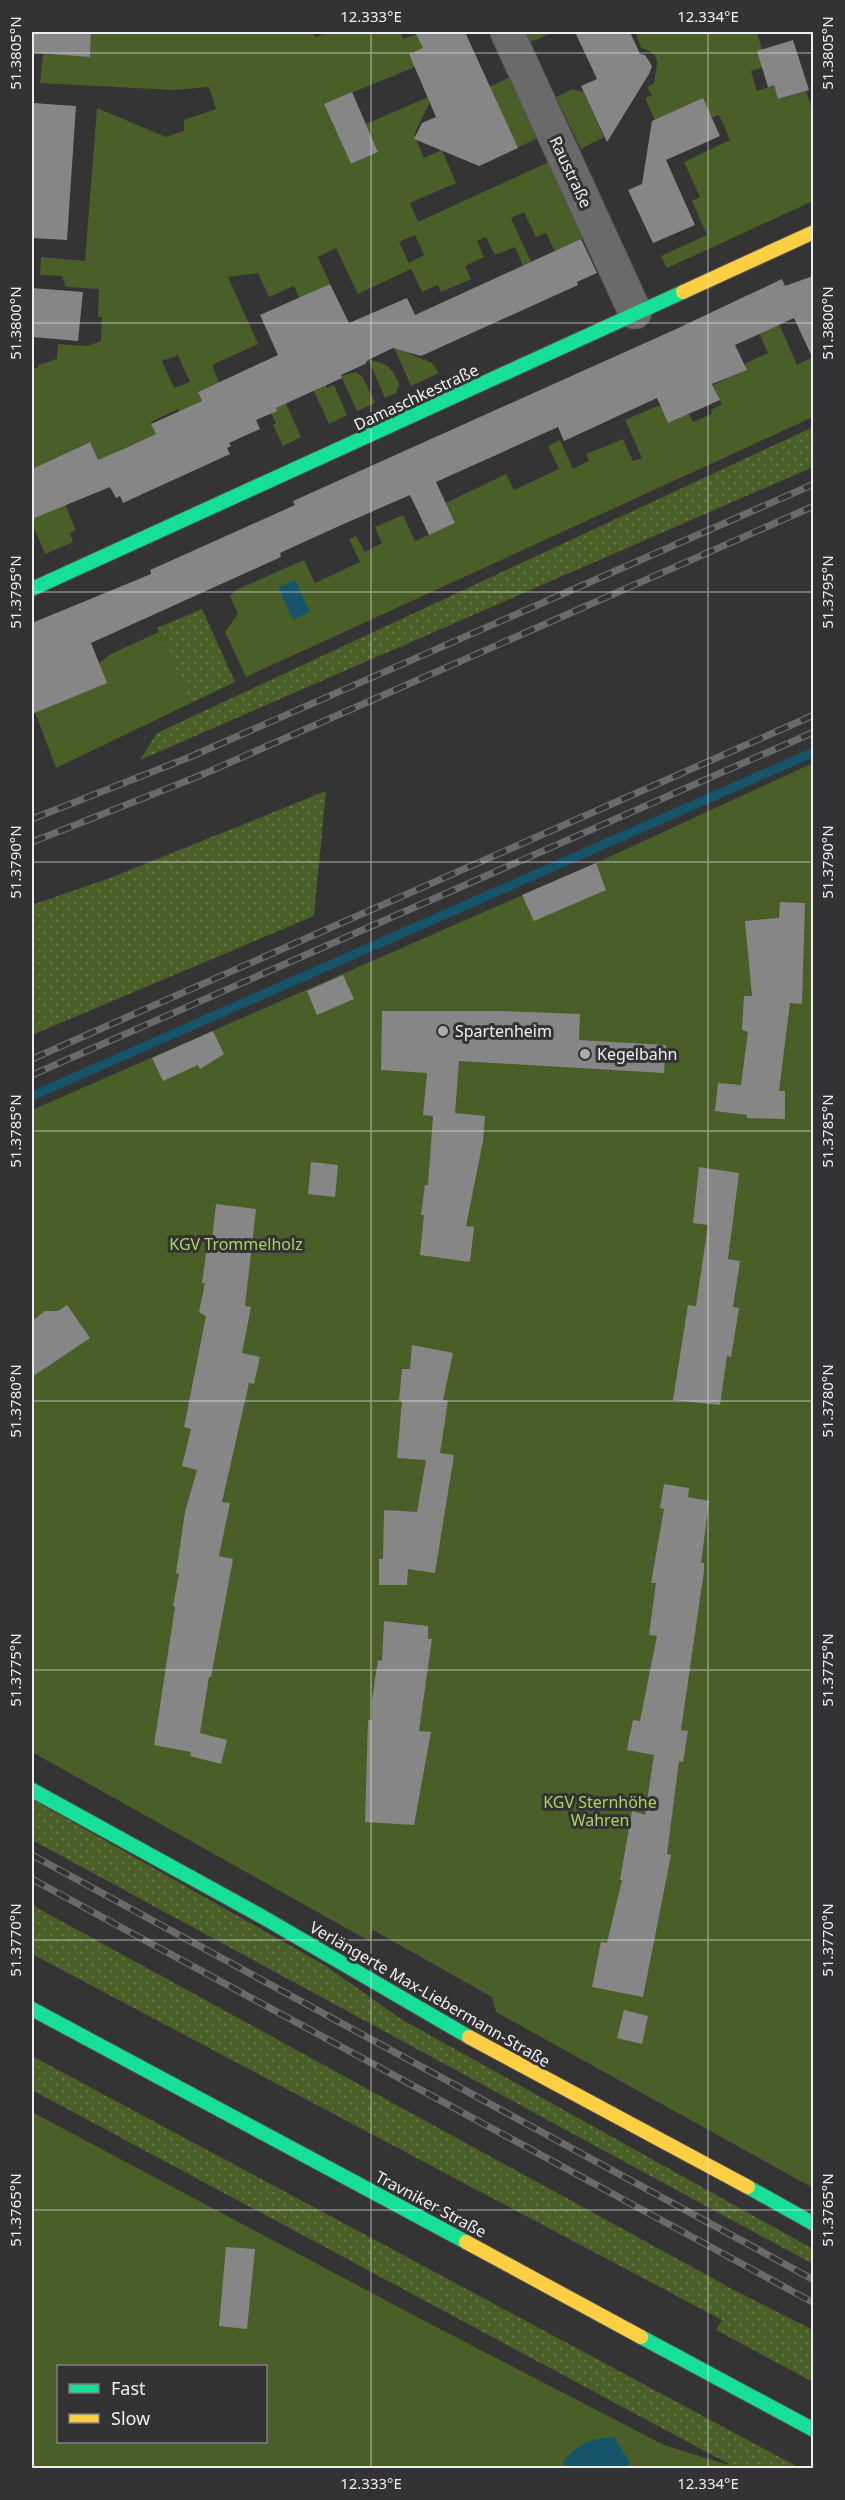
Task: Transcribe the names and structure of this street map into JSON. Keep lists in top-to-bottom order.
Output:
{
  "streets": {
    "street": [
      "Raustraße",
      "Damaschkestraße",
      "Verlängerte Max-Liebermann-Straße",
      "Travniker Straße"
    ]
  },
  "crossings": [
    ["Raustraße", "Damaschkestraße"]
  ],
  "parks": ["KGV Trommelholz", "KGV Sternhöhe Wahren"],
  "places": ["Spartenheim", "Kegelbahn"],
  "legend": ["Fast", "Slow"],
  "coordinates": [
    "12.333°E",
    "12.334°E",
    "51.3805°N",
    "51.3800°N",
    "51.3795°N",
    "51.3790°N",
    "51.3785°N",
    "51.3780°N",
    "51.3775°N",
    "51.3770°N",
    "51.3765°N"
  ]
}
